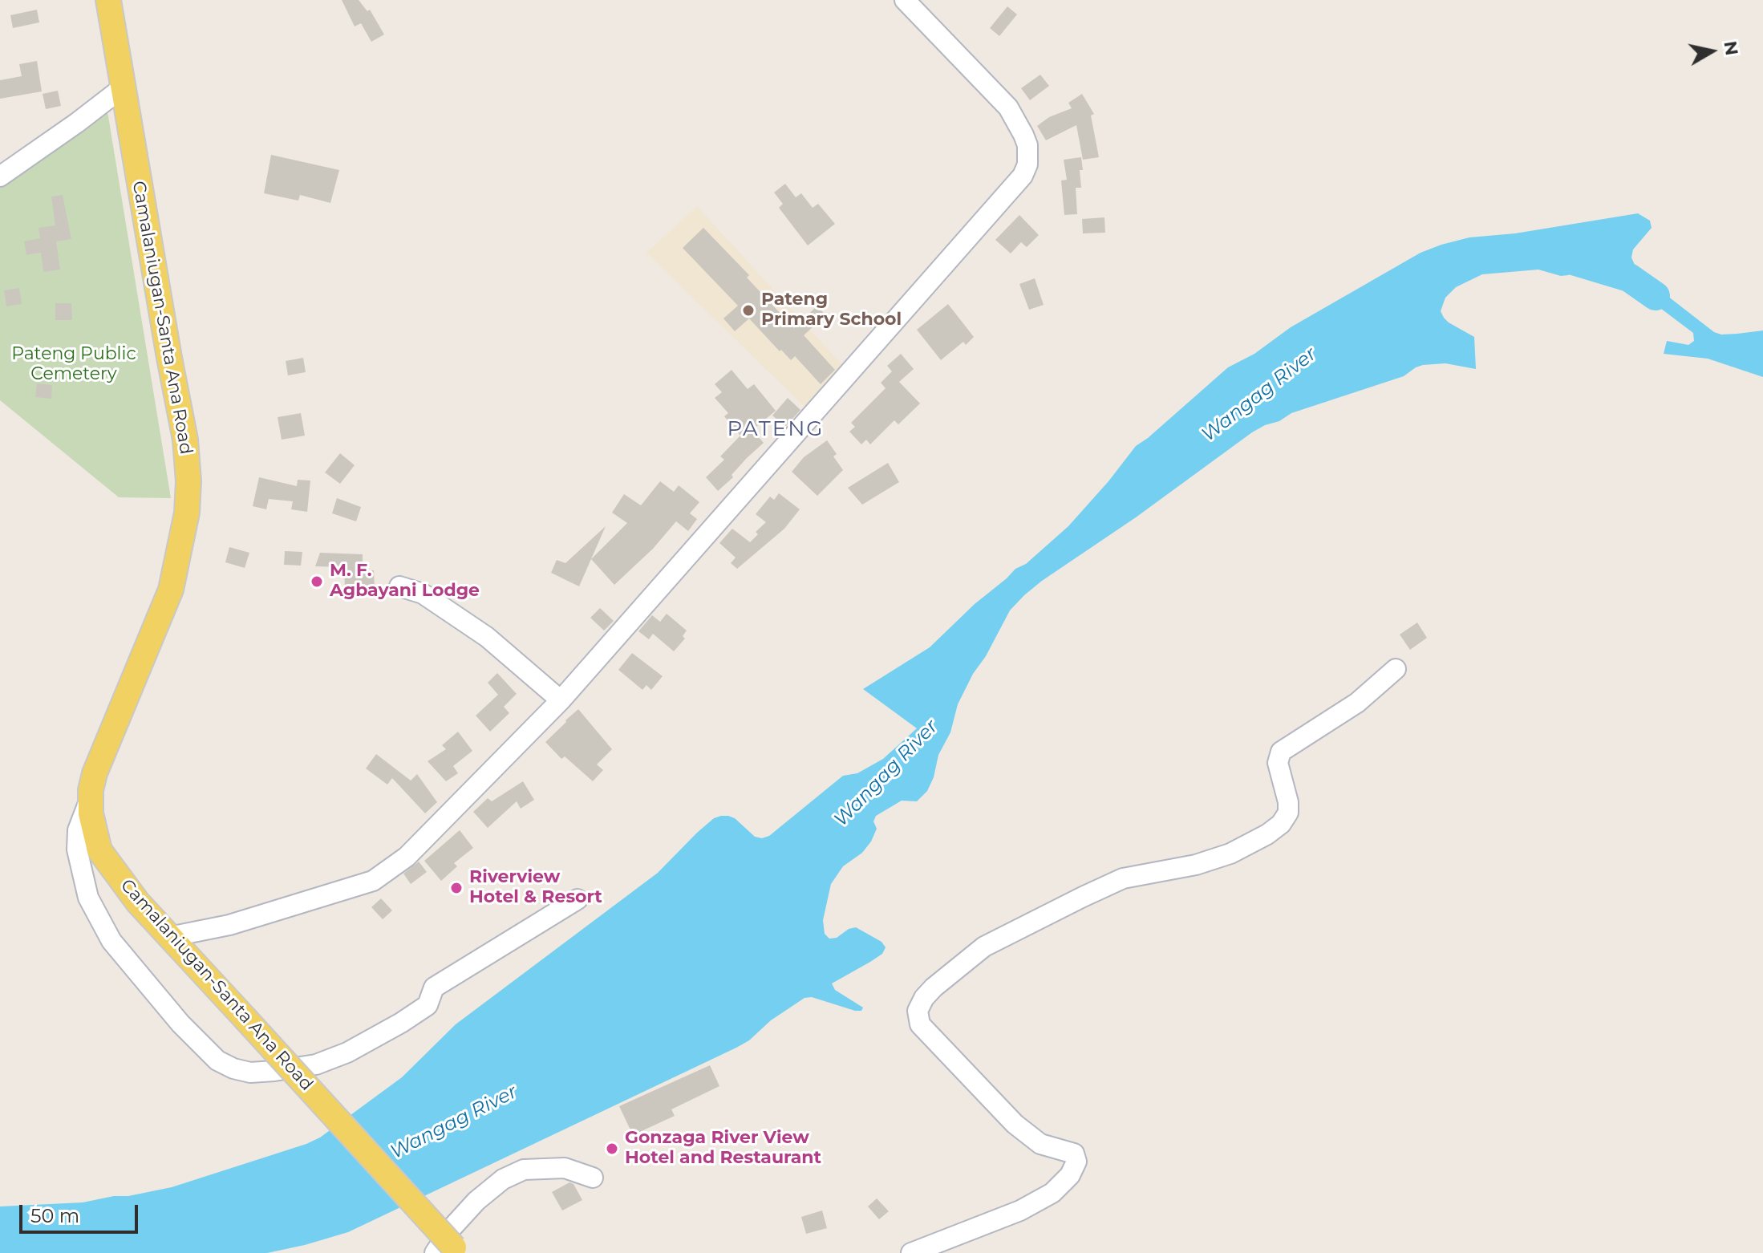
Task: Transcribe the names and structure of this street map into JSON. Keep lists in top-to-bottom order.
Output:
{
  "streets": {
    "main road": ["Camalaniugan-Santa Ana Road"]
  },
  "districts": ["PATENG"],
  "water": ["Wangag River"],
  "parks": ["Pateng Public Cemetery"],
  "places": [
    "Pateng Primary School",
    "M. F. Agbayani Lodge",
    "Riverview Hotel & Resort",
    "Gonzaga River View Hotel and Restaurant"
  ],
  "scale_bar": "50 m",
  "north": "right"
}
